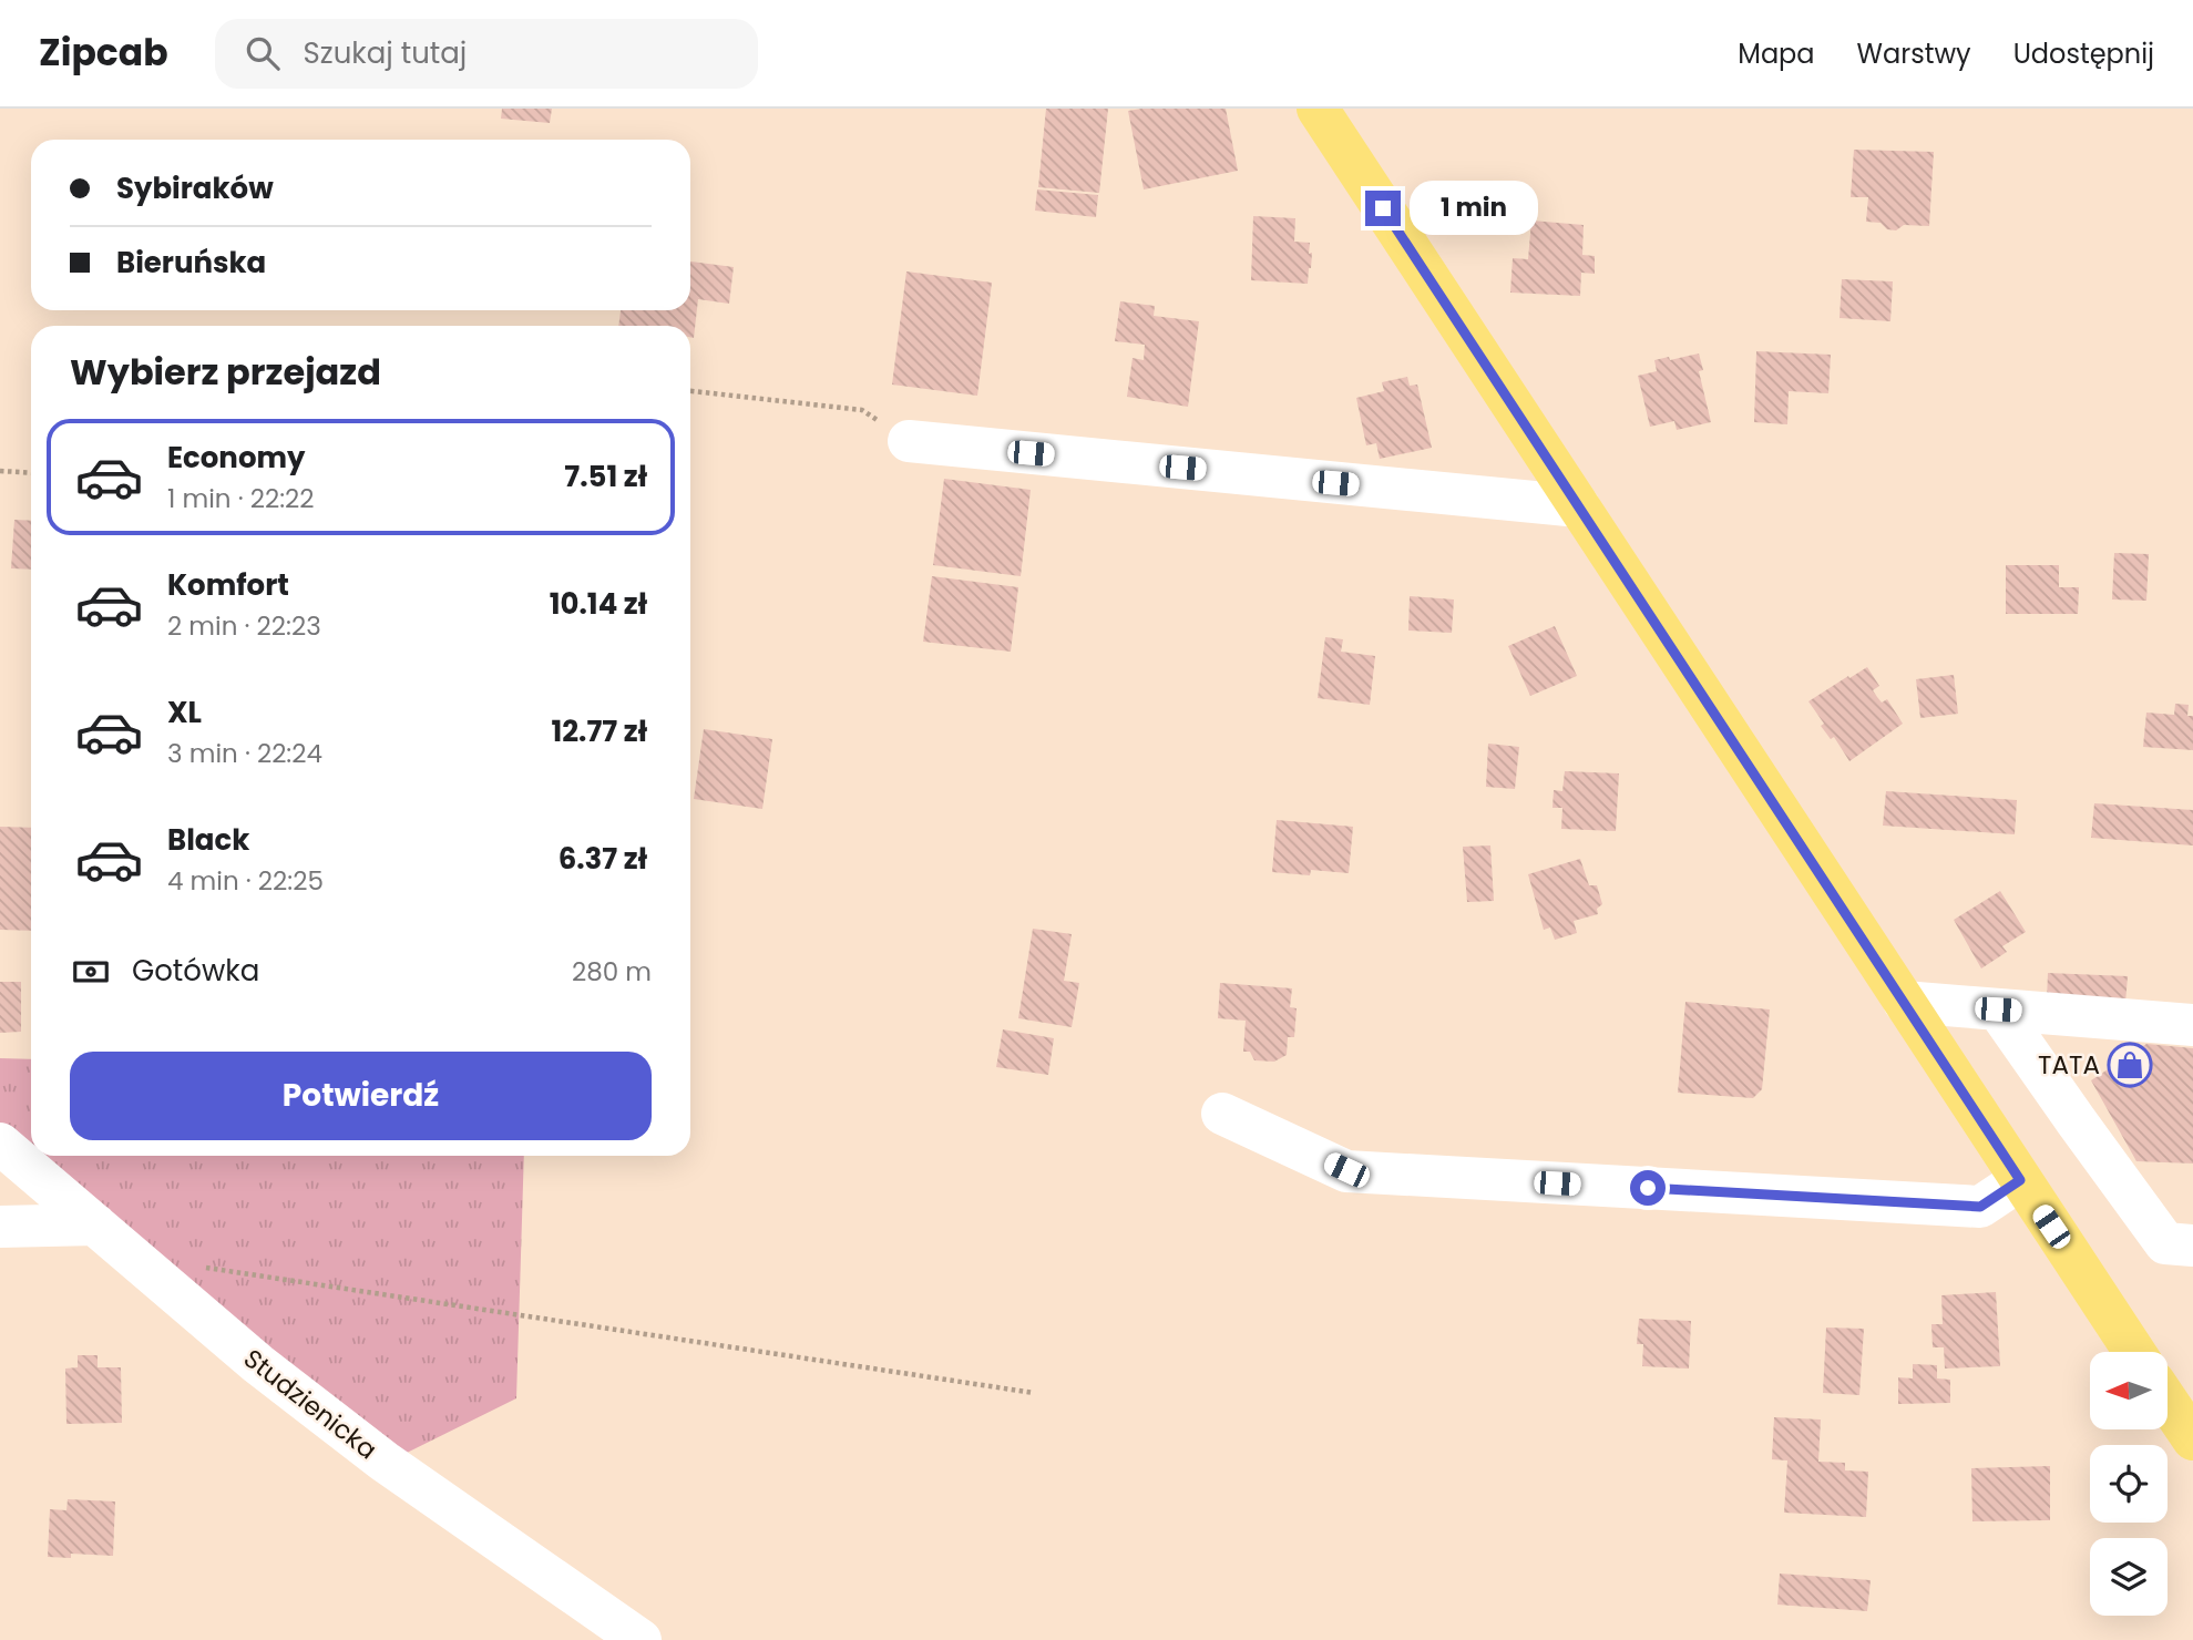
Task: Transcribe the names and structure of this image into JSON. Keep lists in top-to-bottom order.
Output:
{
  "streets": {
    "street": ["Studzienicka"]
  },
  "places": {
    "shop": ["TATA"]
  },
  "north": "left",
  "page": {
    "header": "Zipcab",
    "search": "Szukaj tutaj",
    "nav": ["Mapa", "Warstwy", "Udostępnij"],
    "banner": ["Sybiraków", "Bieruńska"],
    "bubble": "1 min",
    "heading": "Wybierz przejazd",
    "list": [
      {
        "name": "Economy",
        "note": "1 min · 22:22",
        "value": "7.51 zł"
      },
      {
        "name": "Komfort",
        "note": "2 min · 22:23",
        "value": "10.14 zł"
      },
      {
        "name": "XL",
        "note": "3 min · 22:24",
        "value": "12.77 zł"
      },
      {
        "name": "Black",
        "note": "4 min · 22:25",
        "value": "6.37 zł"
      }
    ],
    "pay": ["Gotówka", "280 m"],
    "buttons": "Potwierdź"
  }
}
